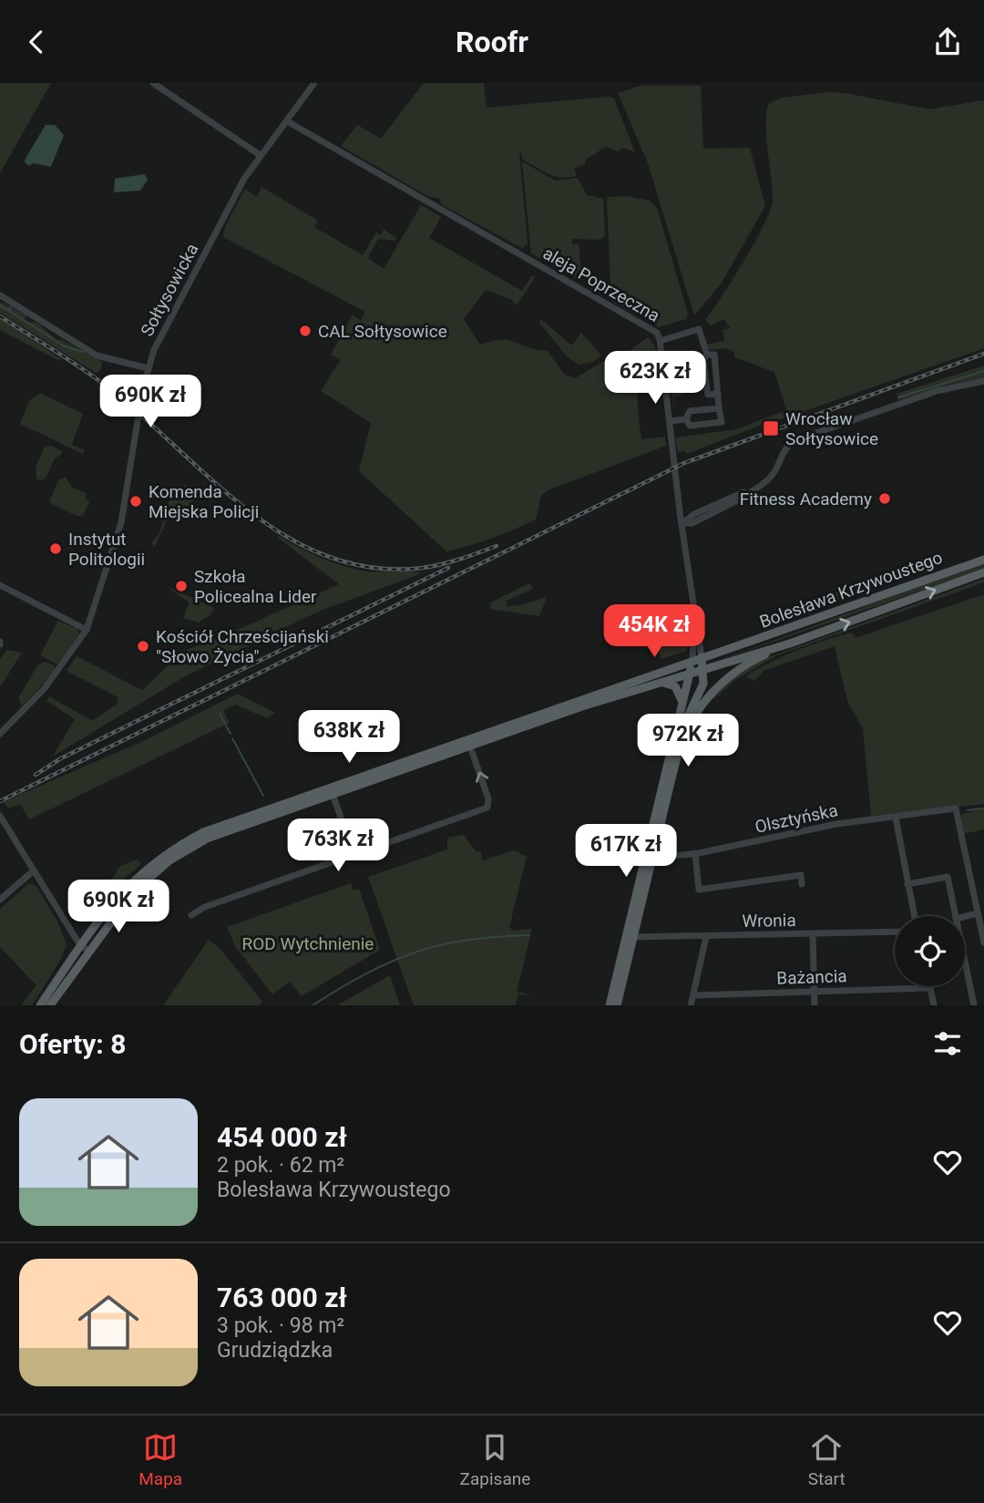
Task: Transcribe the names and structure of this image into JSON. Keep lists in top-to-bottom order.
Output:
{
  "streets": {
    "main road": ["Bolesława Krzywoustego"],
    "street": [
      "aleja Poprzeczna",
      "Sołtysowicka",
      "Olsztyńska",
      "Wronia",
      "Bażancia"
    ]
  },
  "crossings": [
    ["aleja Poprzeczna", "Sołtysowicka"],
    ["aleja Poprzeczna", "Bolesława Krzywoustego"]
  ],
  "parks": ["ROD Wytchnienie"],
  "places": {
    "other": [
      "CAL Sołtysowice",
      "Fitness Academy",
      "Komenda Miejska Policji",
      "Instytut Politologii",
      "Szkoła Policealna Lider",
      "Kościół Chrześcijański \"Słowo Życia\""
    ],
    "transit": ["Wrocław Sołtysowice"]
  },
  "page": {
    "header": "Roofr",
    "price": [
      "623K zł",
      "690K zł",
      "454K zł",
      "638K zł",
      "972K zł",
      "763K zł",
      "617K zł",
      "690K zł"
    ],
    "heading": "Oferty: 8",
    "list": [
      {
        "name": "454 000 zł",
        "note": "2 pok. · 62 m² · Bolesława Krzywoustego"
      },
      {
        "name": "763 000 zł",
        "note": "3 pok. · 98 m² · Grudziądzka"
      }
    ],
    "tabs": ["Mapa", "Zapisane", "Start"]
  }
}
